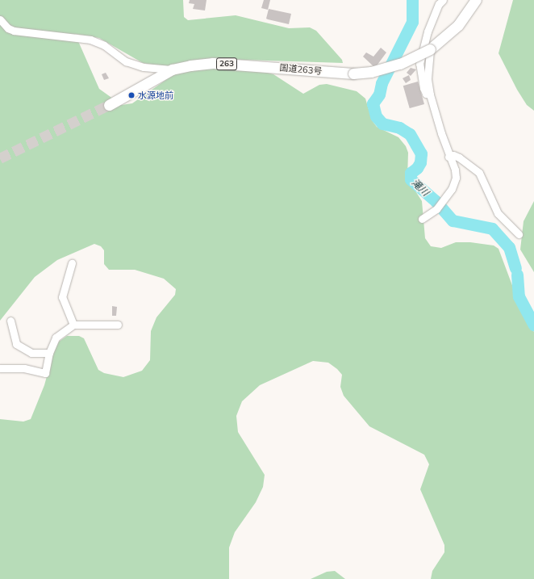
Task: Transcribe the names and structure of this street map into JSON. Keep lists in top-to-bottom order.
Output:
{
  "streets": {
    "highway": ["263", "国道263号"]
  },
  "water": ["滝川"],
  "places": ["水源地前"]
}
